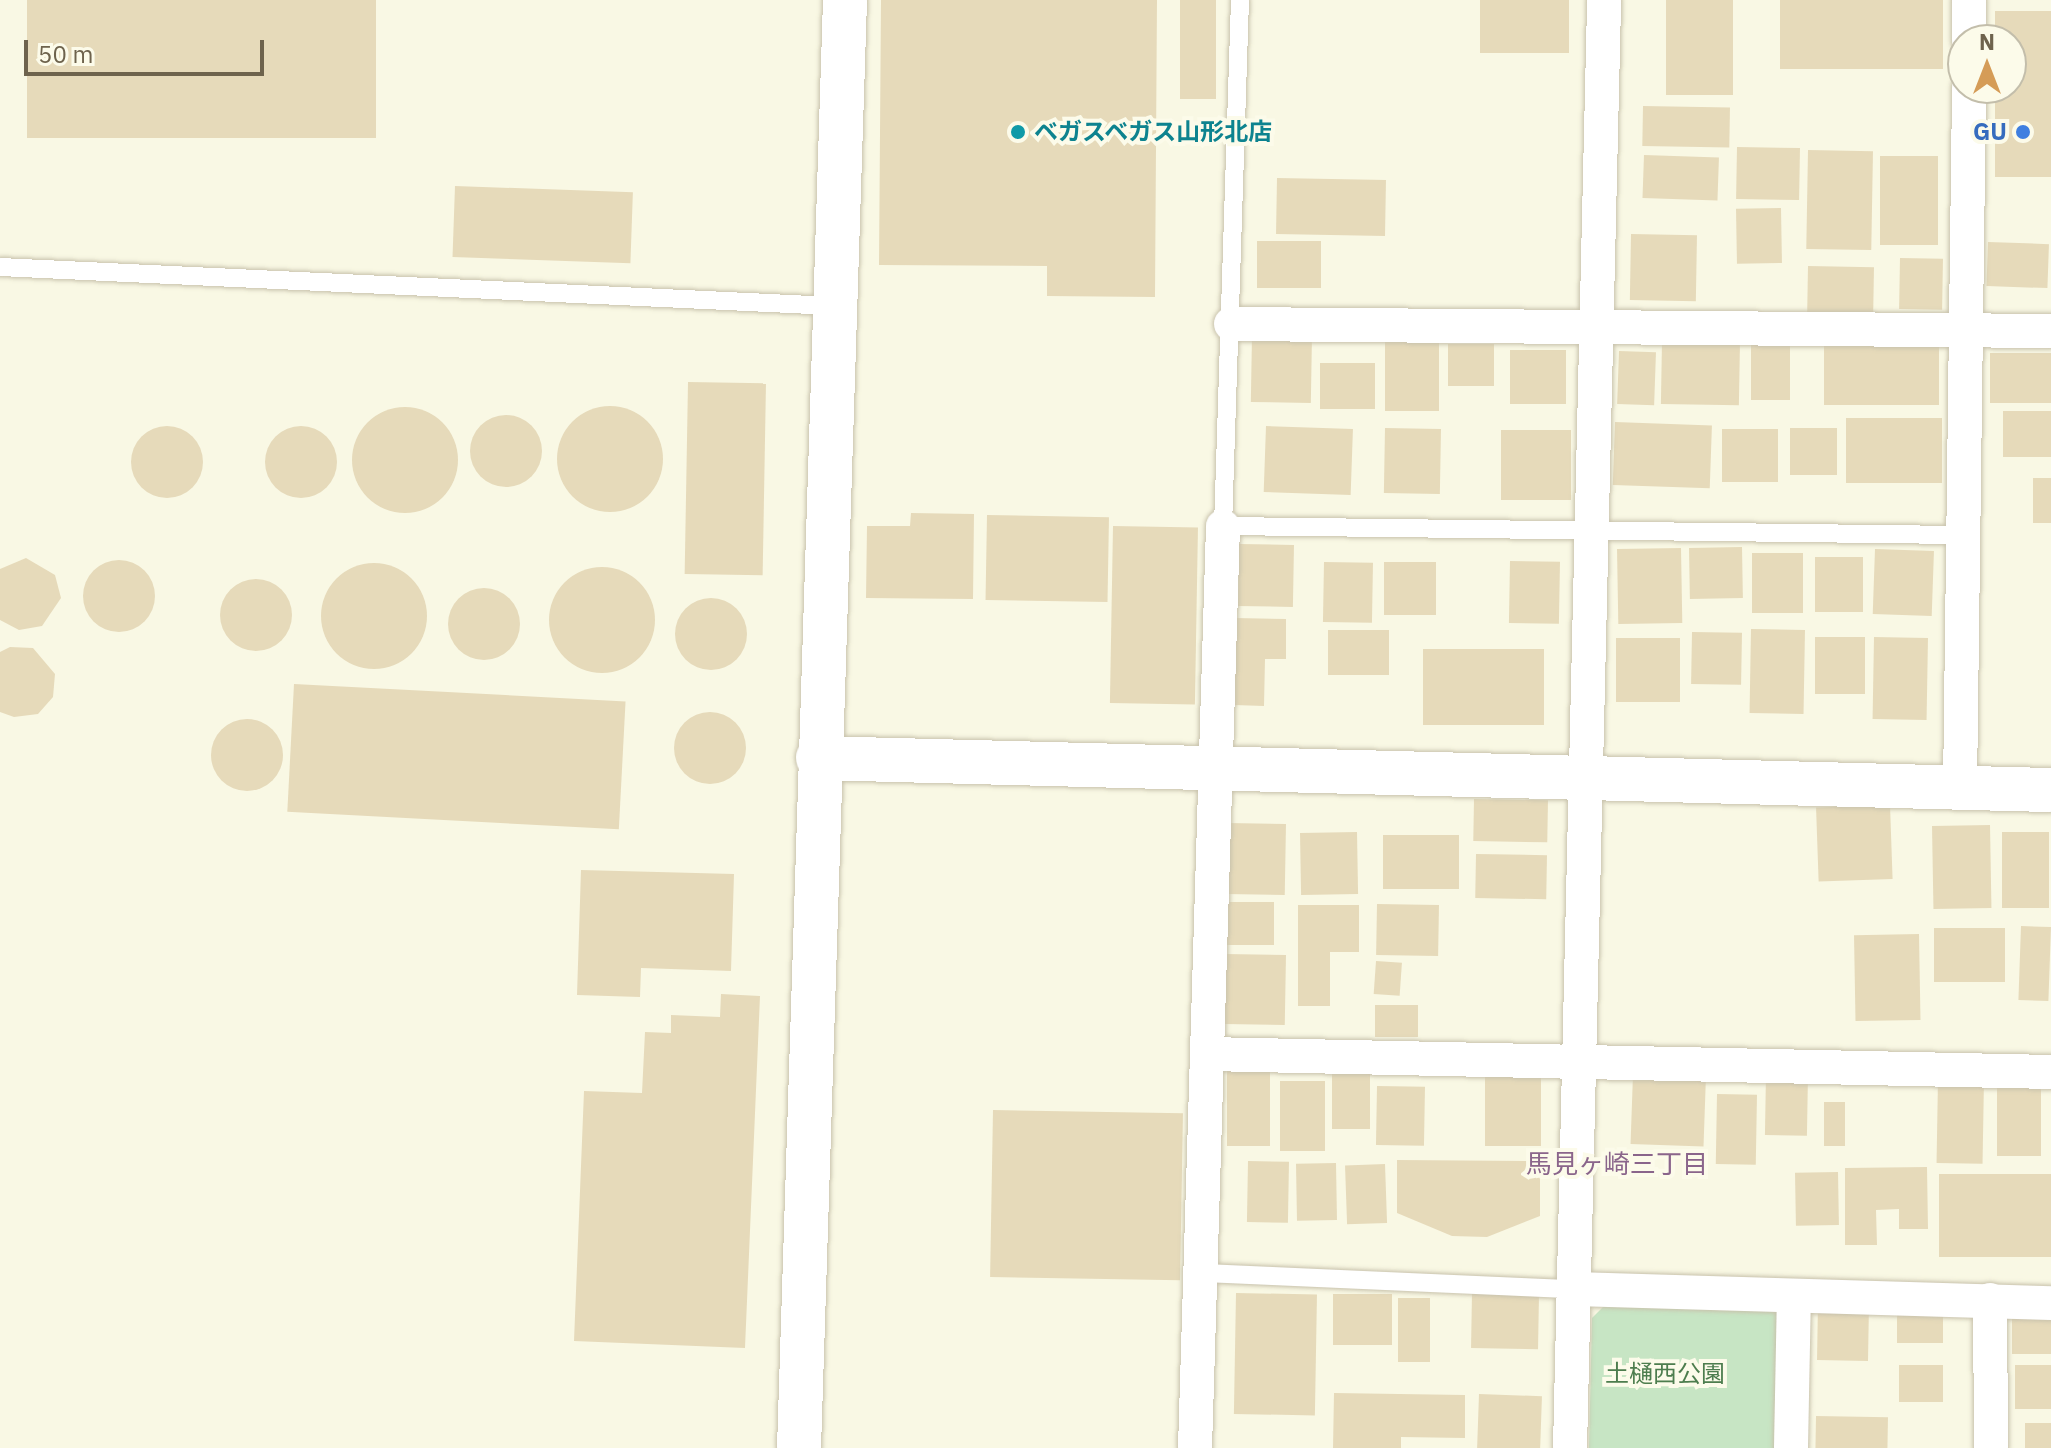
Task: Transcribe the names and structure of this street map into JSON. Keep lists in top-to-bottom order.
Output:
{
  "districts": ["馬見ヶ崎三丁目"],
  "parks": ["土樋西公園"],
  "places": ["ベガスベガス山形北店", "GU"],
  "scale_bar": "50 m",
  "north": "top"
}
